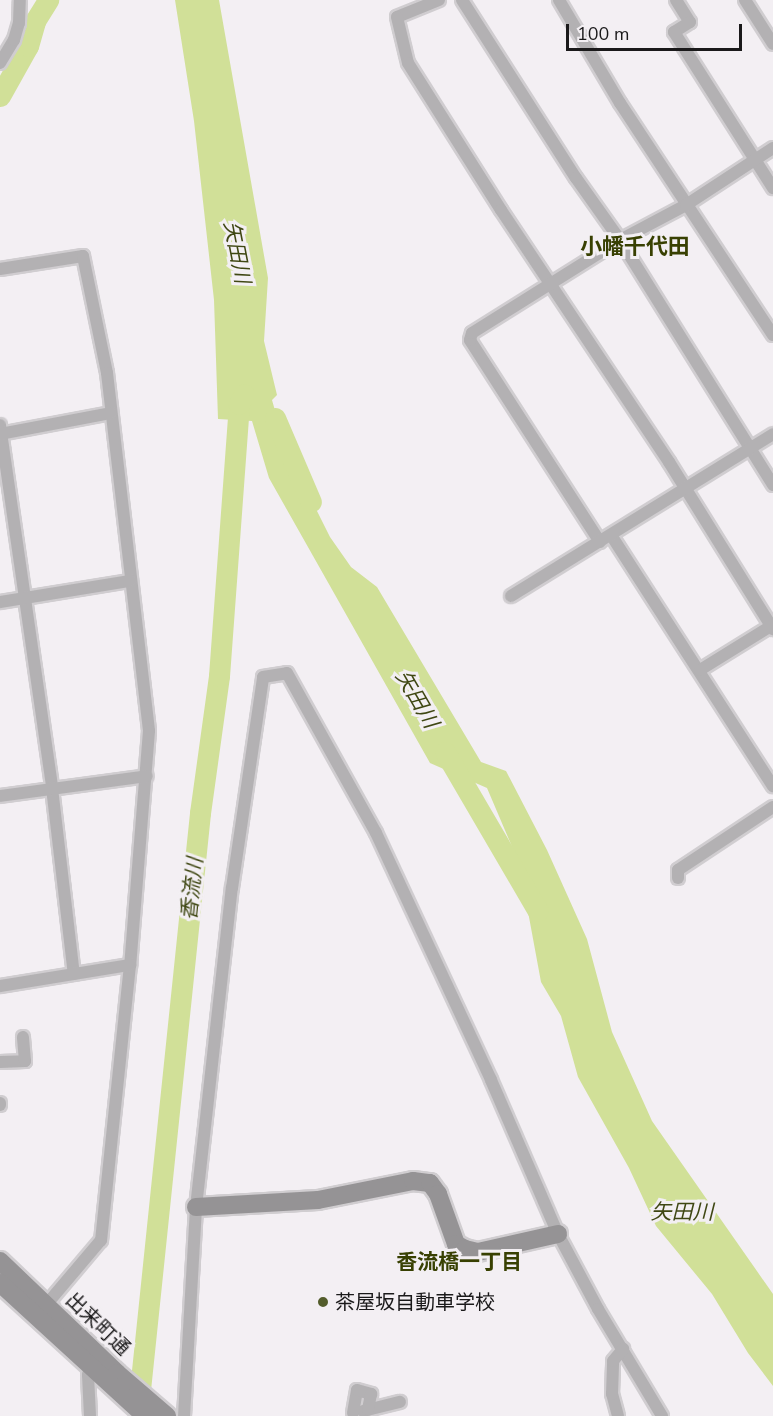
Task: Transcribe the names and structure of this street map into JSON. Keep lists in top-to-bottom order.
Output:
{
  "streets": {
    "main road": ["出来町通"]
  },
  "districts": ["小幡千代田", "香流橋一丁目"],
  "water": ["矢田川", "香流川"],
  "places": ["茶屋坂自動車学校"],
  "scale_bar": "100 m"
}
